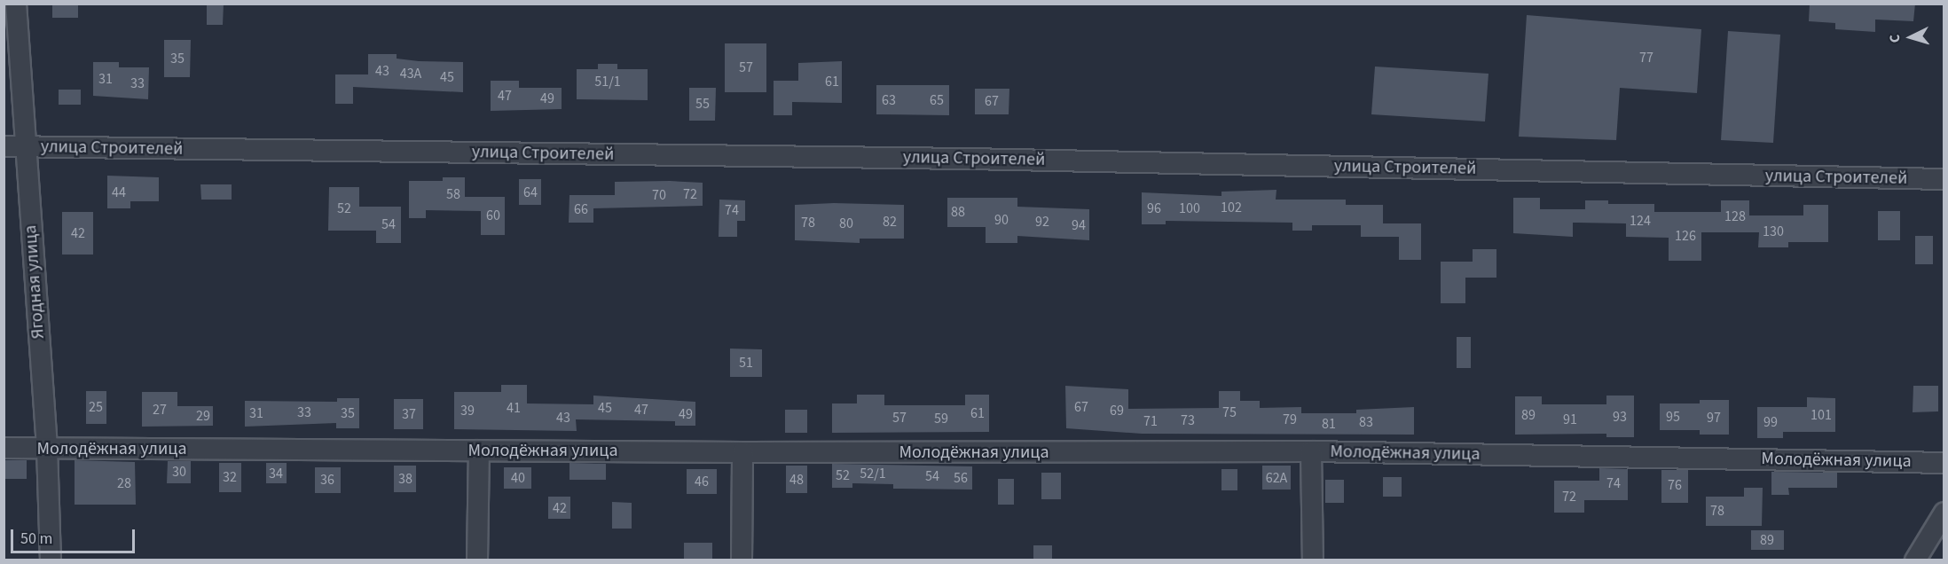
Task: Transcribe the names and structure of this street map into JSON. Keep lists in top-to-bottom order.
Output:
{
  "streets": {
    "street": ["улица Строителей", "Ягодная улица", "Молодёжная улица"]
  },
  "crossings": [
    ["улица Строителей", "Ягодная улица"],
    ["Ягодная улица", "Молодёжная улица"]
  ],
  "house_numbers": [
    "77",
    "35",
    "57",
    "43",
    "43А",
    "45",
    "31",
    "51/1",
    "61",
    "33",
    "47",
    "49",
    "63",
    "65",
    "67",
    "55",
    "44",
    "64",
    "58",
    "72",
    "70",
    "102",
    "52",
    "96",
    "100",
    "66",
    "74",
    "88",
    "60",
    "128",
    "90",
    "124",
    "82",
    "92",
    "78",
    "80",
    "54",
    "94",
    "130",
    "42",
    "126",
    "51",
    "25",
    "67",
    "41",
    "45",
    "27",
    "47",
    "39",
    "69",
    "33",
    "75",
    "31",
    "35",
    "61",
    "37",
    "49",
    "89",
    "101",
    "29",
    "93",
    "95",
    "43",
    "57",
    "97",
    "59",
    "79",
    "91",
    "73",
    "71",
    "83",
    "99",
    "81",
    "30",
    "34",
    "52/1",
    "52",
    "54",
    "32",
    "40",
    "56",
    "62А",
    "38",
    "36",
    "48",
    "46",
    "28",
    "74",
    "76",
    "72",
    "42",
    "78",
    "89"
  ],
  "scale_bar": "50 m",
  "north": "left"
}
